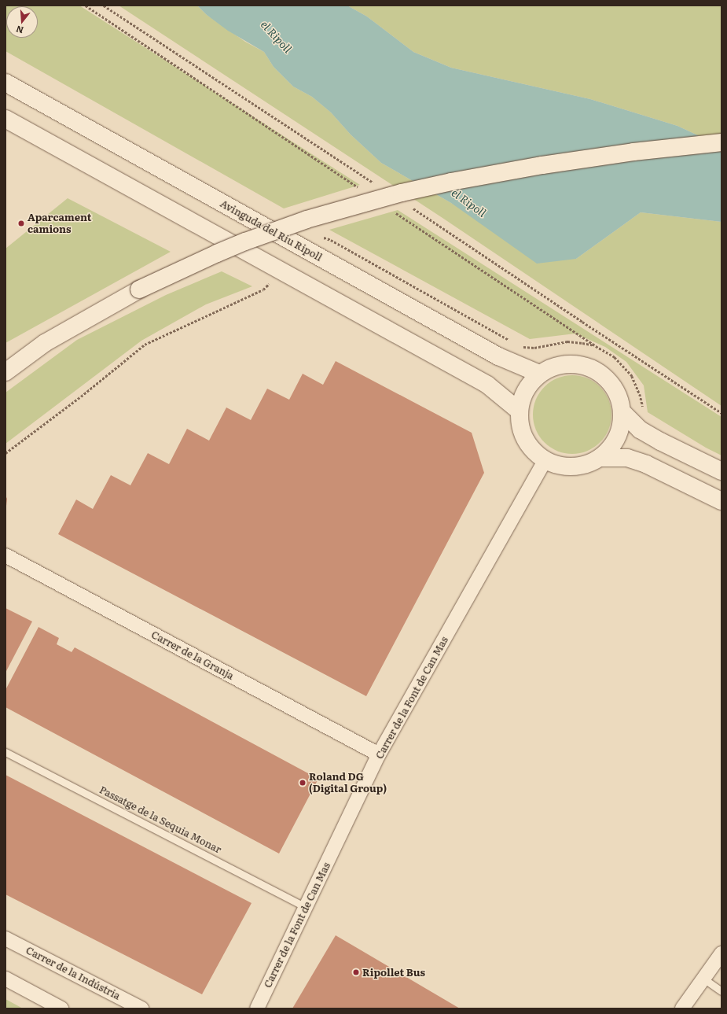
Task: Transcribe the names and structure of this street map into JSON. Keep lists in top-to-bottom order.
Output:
{
  "streets": {
    "street": [
      "Avinguda del Riu Ripoll",
      "Carrer de la Granja",
      "Carrer de la Font de Can Mas",
      "Carrer de la Indústria"
    ],
    "lane": ["Passatge de la Sequia Monar"]
  },
  "crossings": [
    ["Avinguda del Riu Ripoll", "Carrer de la Font de Can Mas"],
    ["Carrer de la Granja", "Carrer de la Font de Can Mas"],
    ["Carrer de la Font de Can Mas", "Passatge de la Sequia Monar"]
  ],
  "water": ["el Ripoll"],
  "places": ["Aparcament camions", "Roland DG (Digital Group)", "Ripollet Bus"],
  "north": "bottom"
}
